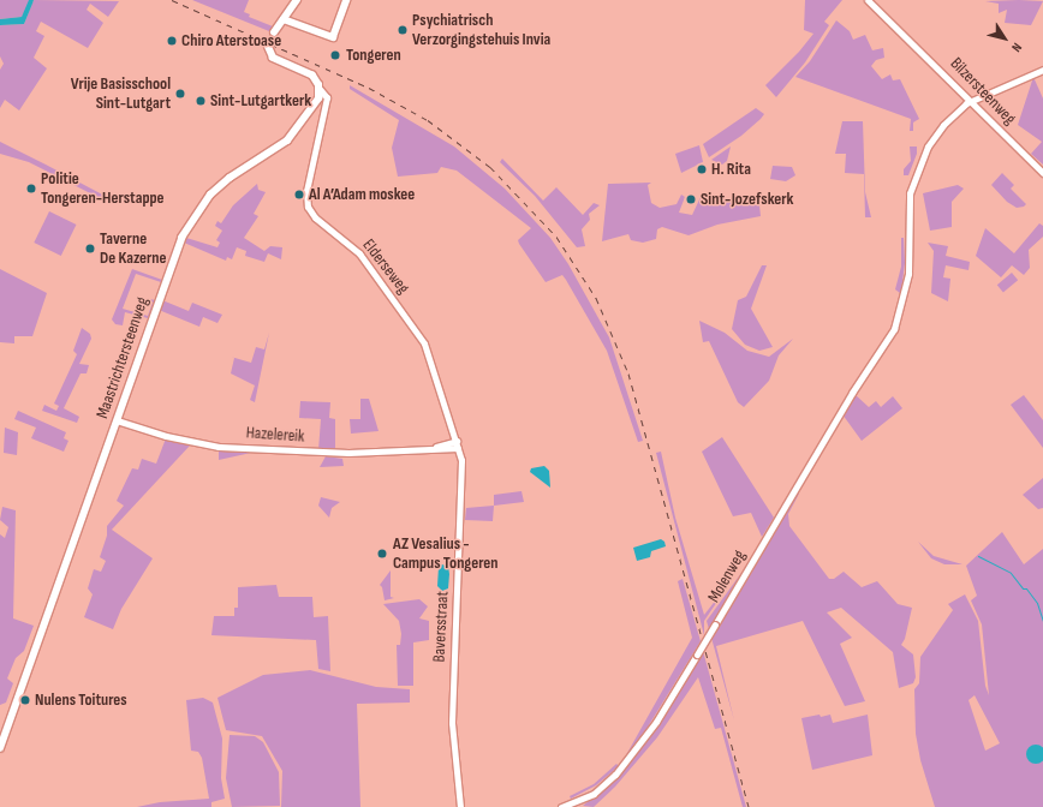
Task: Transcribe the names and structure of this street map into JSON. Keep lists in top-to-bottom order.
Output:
{
  "streets": {
    "main road": [
      "Bilzersteenweg",
      "Elderseweg",
      "Maastrichtersteenweg",
      "Hazelereik",
      "Molenweg",
      "Baversstraat"
    ]
  },
  "crossings": [
    ["Elderseweg", "Maastrichtersteenweg"],
    ["Elderseweg", "Hazelereik"],
    ["Elderseweg", "Baversstraat"],
    ["Maastrichtersteenweg", "Hazelereik"],
    ["Hazelereik", "Baversstraat"]
  ],
  "places": [
    "Psychiatrisch Verzorgingstehuis Invia",
    "Chiro Aterstoase",
    "Tongeren",
    "Vrije Basisschool Sint-Lutgart",
    "Sint-Lutgartkerk",
    "H. Rita",
    "Politie Tongeren-Herstappe",
    "Al A’Adam moskee",
    "Sint-Jozefskerk",
    "Taverne De Kazerne",
    "AZ Vesalius - Campus Tongeren",
    "Nulens Toitures"
  ],
  "north": "bottom right"
}
